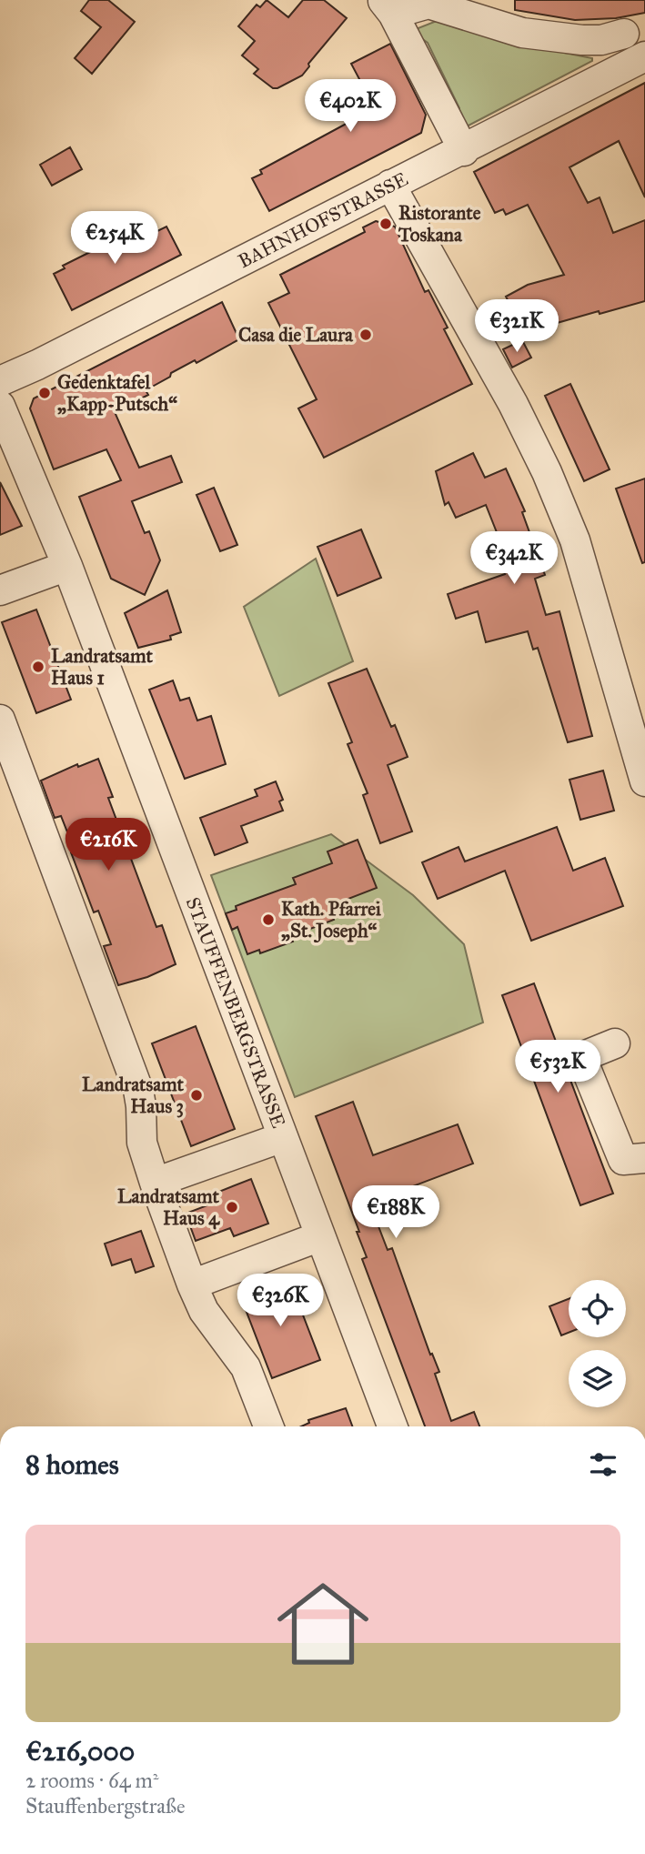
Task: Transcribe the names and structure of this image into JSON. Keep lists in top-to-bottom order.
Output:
{
  "streets": {
    "street": ["BAHNHOFSTRASSE", "STAUFFENBERGSTRASSE"]
  },
  "places": [
    "Ristorante Toskana",
    "Casa die Laura",
    "Gedenktafel „Kapp-Putsch“",
    "Landratsamt Haus 1",
    "Kath. Pfarrei „St. Joseph“",
    "Landratsamt Haus 3",
    "Landratsamt Haus 4"
  ],
  "page": {
    "price": [
      "€402K",
      "€254K",
      "€321K",
      "€342K",
      "€216K",
      "€532K",
      "€188K",
      "€326K"
    ],
    "heading": "8 homes",
    "list": [
      {
        "name": "€216,000",
        "note": "2 rooms · 64 m² · Stauffenbergstraße"
      }
    ]
  }
}
